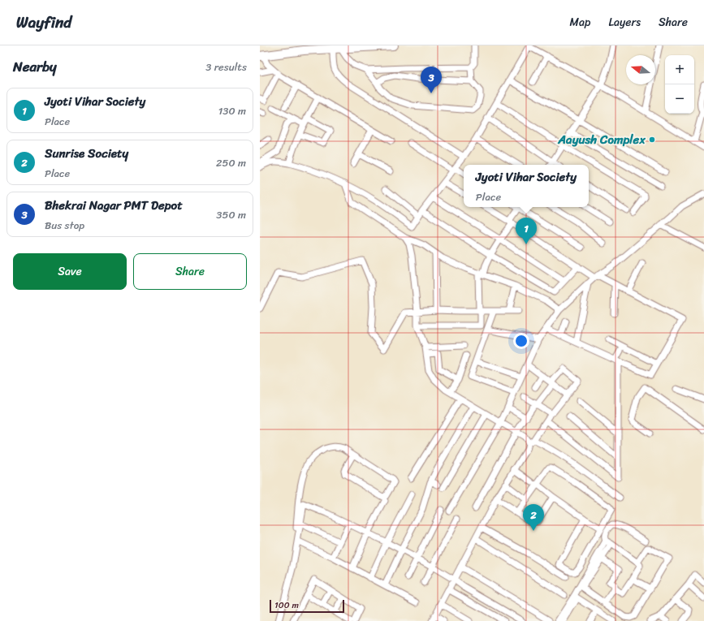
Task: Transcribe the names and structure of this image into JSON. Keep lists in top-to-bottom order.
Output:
{
  "places": ["Aayush Complex"],
  "scale_bar": "100 m",
  "north": "left",
  "page": {
    "header": "Wayfind",
    "nav": ["Map", "Layers", "Share"],
    "heading": ["Nearby", "3 results"],
    "map_buttons": ["+", "−"],
    "pins": ["3", "1", "2"],
    "list": [
      {
        "mark": "1",
        "name": "Jyoti Vihar Society",
        "note": "Place",
        "value": "130 m"
      },
      {
        "mark": "2",
        "name": "Sunrise Society",
        "note": "Place",
        "value": "250 m"
      },
      {
        "mark": "3",
        "name": "Bhekrai Nagar PMT Depot",
        "note": "Bus stop",
        "value": "350 m"
      }
    ],
    "popup": ["Jyoti Vihar Society", "Place"],
    "buttons": ["Save", "Share"],
    "scale": "100 m"
  }
}
